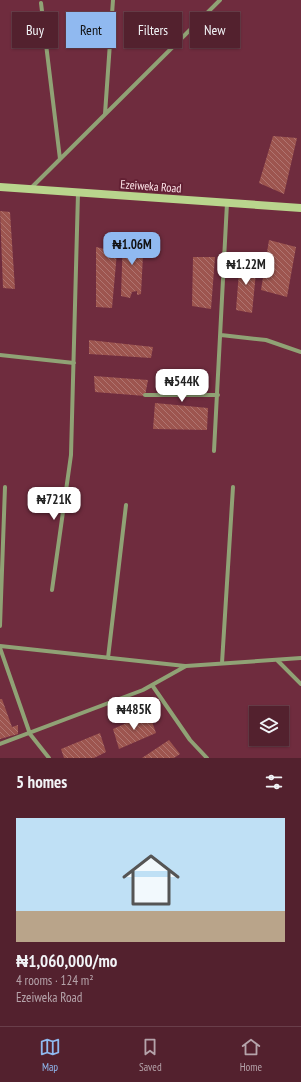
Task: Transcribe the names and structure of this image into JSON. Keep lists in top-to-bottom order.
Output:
{
  "streets": {
    "main road": ["Ezeiweka Road"]
  },
  "page": {
    "chip": [
      "Buy",
      "Rent",
      "Filters",
      "New"
    ],
    "price": [
      "₦1.06M",
      "₦1.22M",
      "₦544K",
      "₦721K",
      "₦485K"
    ],
    "heading": "5 homes",
    "list": [
      {
        "name": "₦1,060,000/mo",
        "note": "4 rooms · 124 m² · Ezeiweka Road"
      }
    ],
    "tabs": ["Map", "Saved", "Home"]
  }
}
